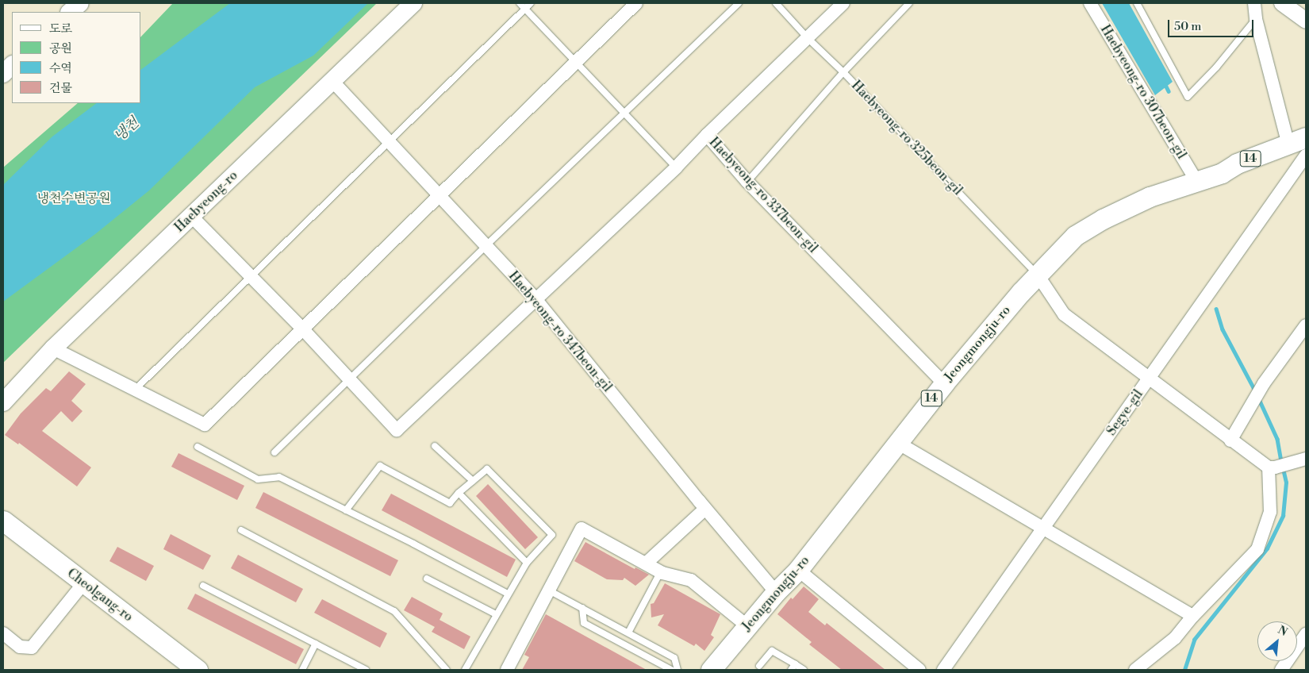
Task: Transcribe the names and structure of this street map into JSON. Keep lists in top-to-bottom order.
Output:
{
  "streets": {
    "main road": [
      "14",
      "Haebyeong-ro",
      "Jeongmongju-ro",
      "Cheolgang-ro"
    ],
    "street": [
      "Haebyeong-ro 307beon-gil",
      "Haebyeong-ro 337beon-gil",
      "Haebyeong-ro 347beon-gil",
      "Segye-gil"
    ],
    "lane": ["Haebyeong-ro 325beon-gil"]
  },
  "crossings": [
    ["Haebyeong-ro 307beon-gil", "Jeongmongju-ro"],
    ["Haebyeong-ro 325beon-gil", "Jeongmongju-ro"],
    ["Haebyeong-ro 337beon-gil", "Haebyeong-ro 347beon-gil"],
    ["Haebyeong-ro 337beon-gil", "Jeongmongju-ro"],
    ["Haebyeong-ro", "Haebyeong-ro 347beon-gil"],
    ["Haebyeong-ro 347beon-gil", "Jeongmongju-ro"]
  ],
  "water": ["냉천"],
  "parks": ["냉천수변공원"],
  "legend": [
    "도로",
    "공원",
    "수역",
    "건물"
  ],
  "scale_bar": "50 m",
  "north": "top right"
}
